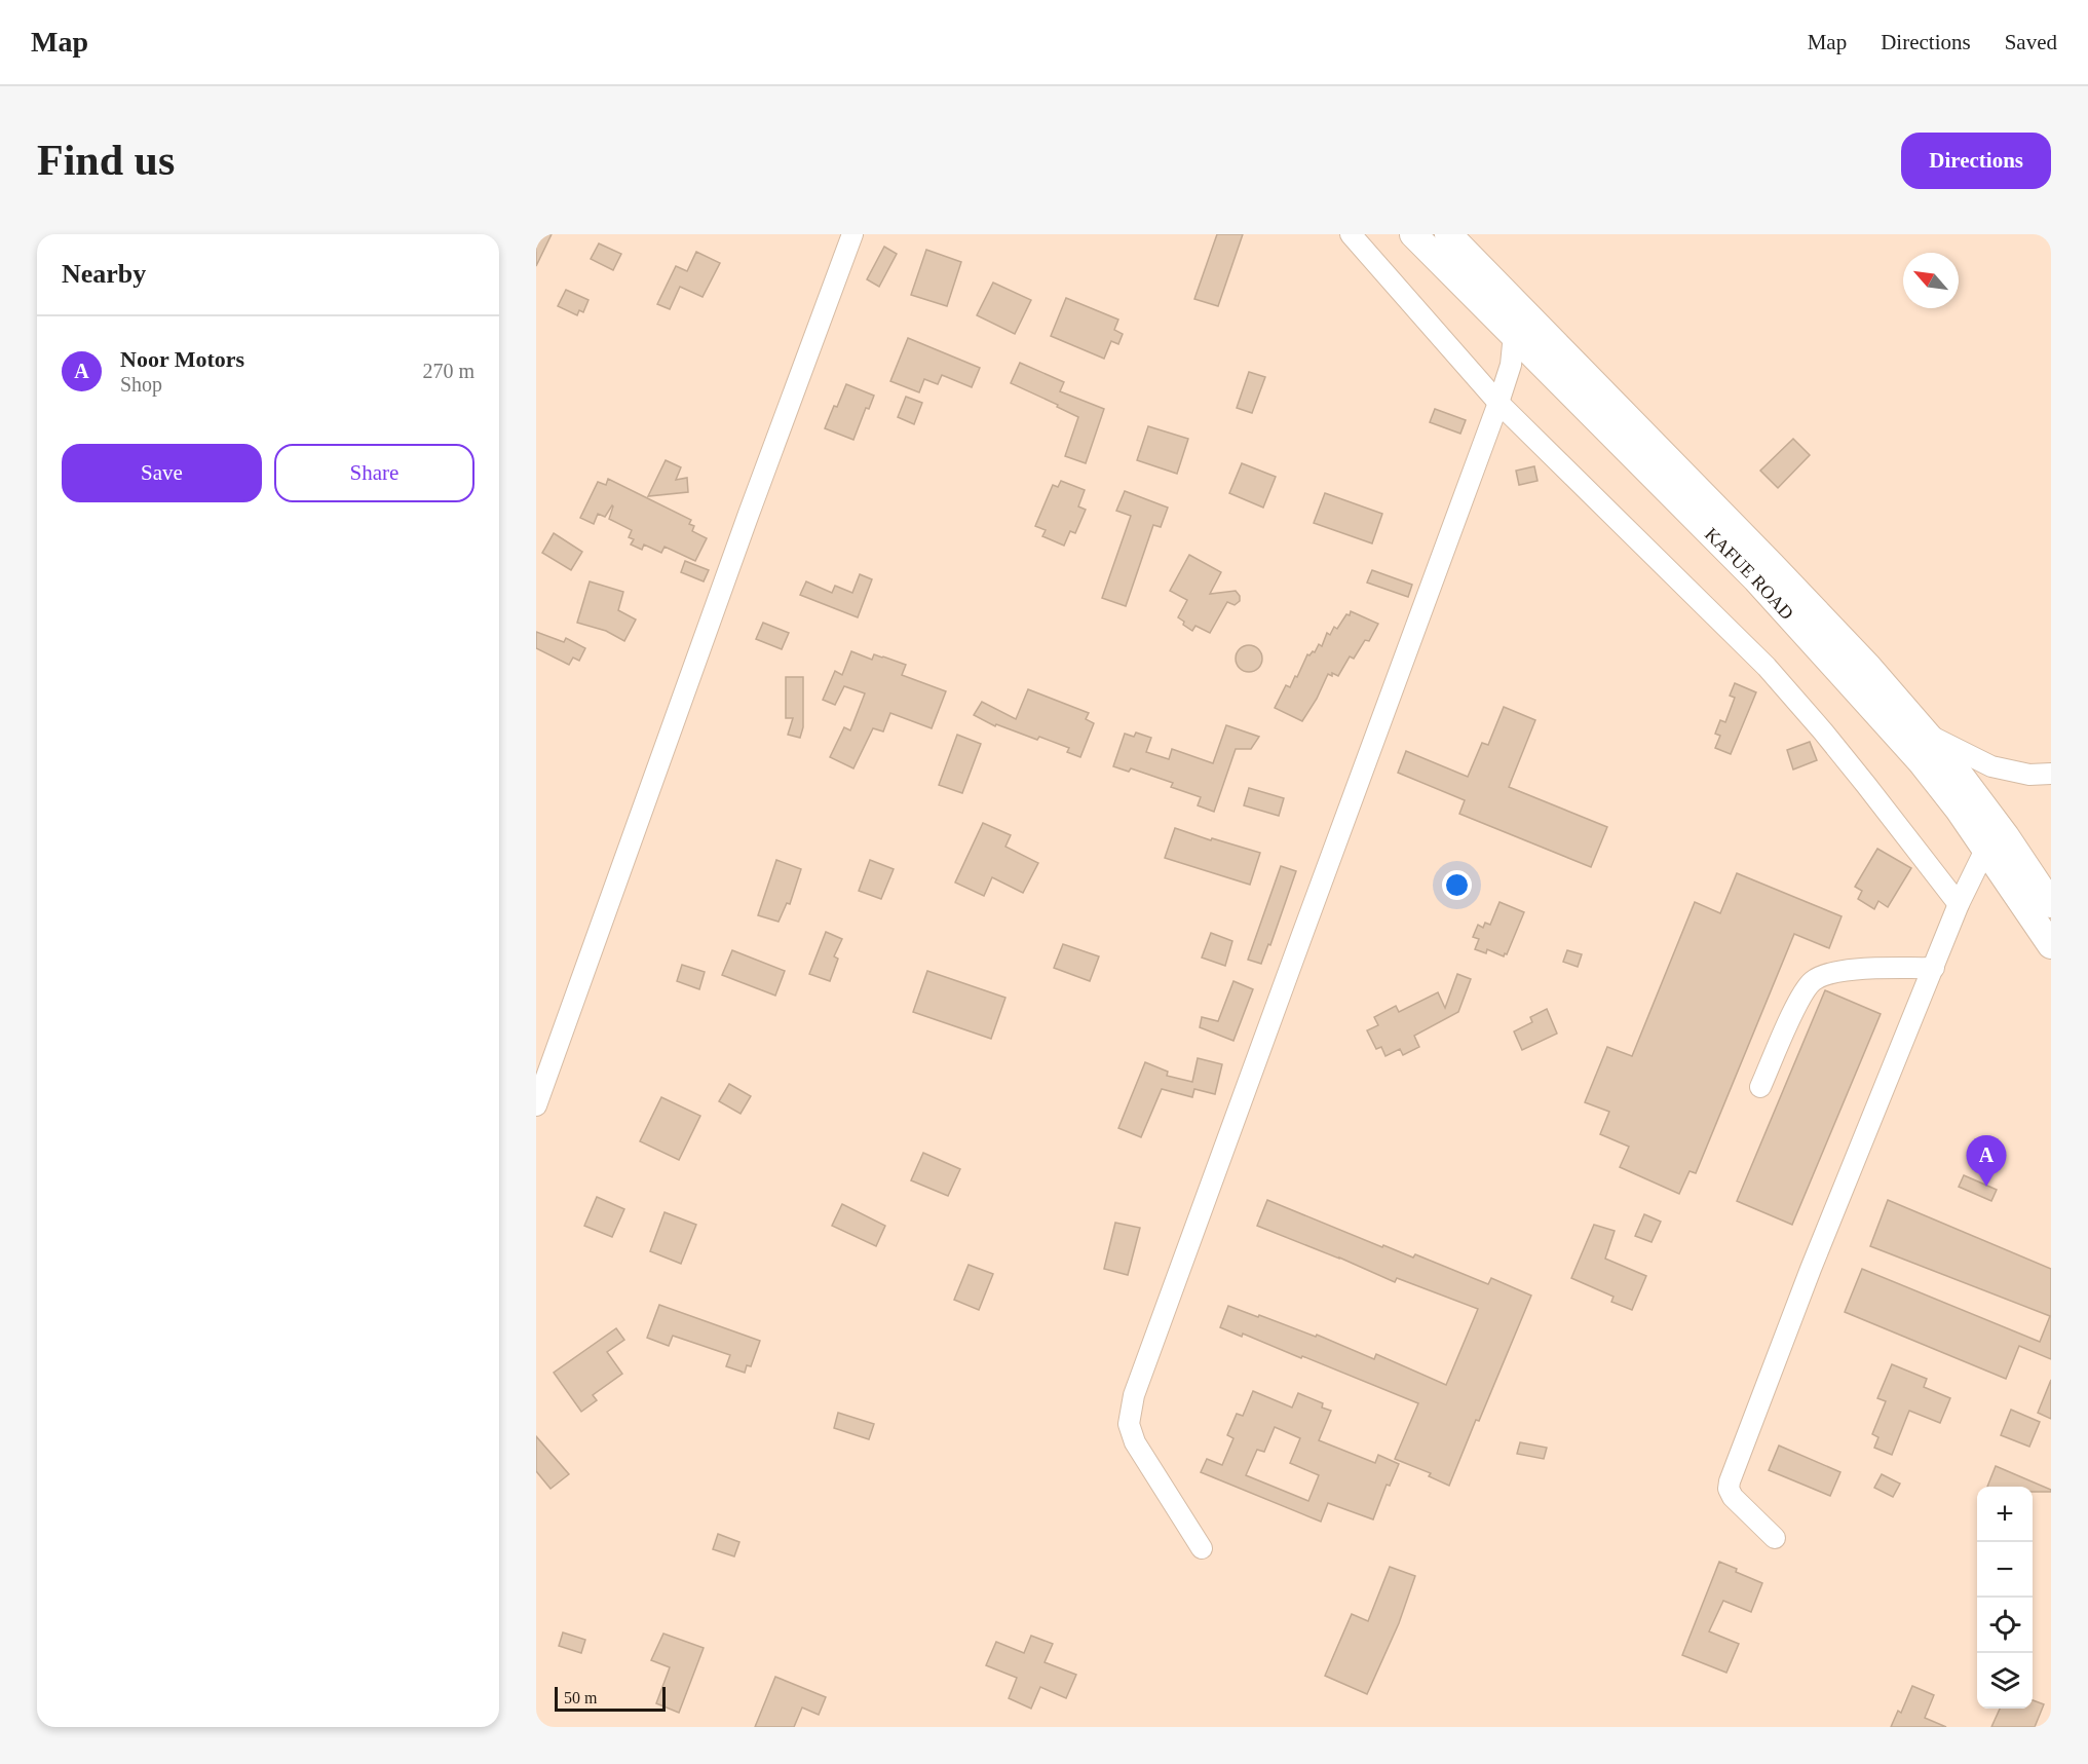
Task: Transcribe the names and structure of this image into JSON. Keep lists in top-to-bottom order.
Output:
{
  "streets": {
    "main road": ["KAFUE ROAD"]
  },
  "scale_bar": "50 m",
  "north": "top left",
  "page": {
    "header": "Map",
    "nav": ["Map", "Directions", "Saved"],
    "buttons": [
      "Directions",
      ["Save", "Share"]
    ],
    "title": "Find us",
    "heading": "Nearby",
    "list": [
      {
        "mark": "A",
        "name": "Noor Motors",
        "note": "Shop",
        "value": "270 m"
      }
    ],
    "pins": "A",
    "map_buttons": ["+", "−"],
    "scale": "50 m"
  }
}
